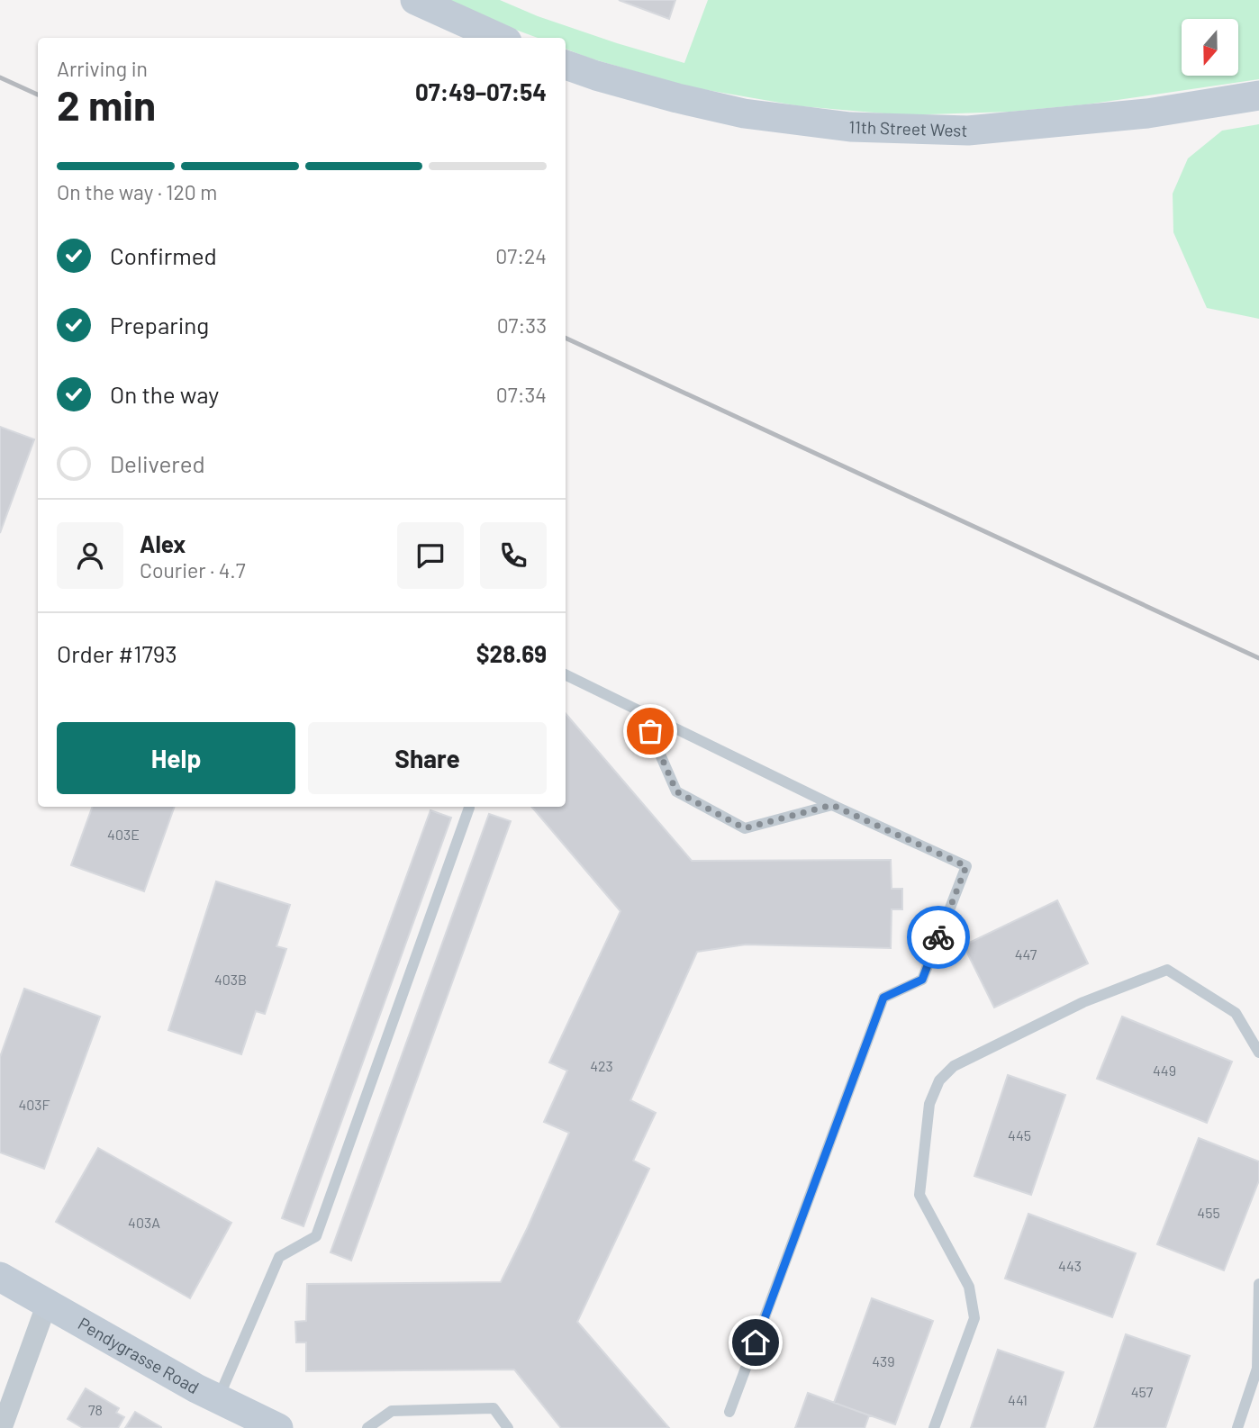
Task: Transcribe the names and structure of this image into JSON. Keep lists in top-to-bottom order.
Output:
{
  "streets": {
    "main road": ["11th Street West", "Pendygrasse Road"]
  },
  "house_numbers": [
    "403E",
    "447",
    "403B",
    "423",
    "449",
    "403F",
    "445",
    "455",
    "403A",
    "443",
    "439",
    "457",
    "441",
    "78"
  ],
  "north": "bottom",
  "page": {
    "heading": ["2 min", "Arriving in", "07:49–07:54"],
    "panel": [
      "Alex",
      "Courier · 4.7",
      "Order #1793",
      "$28.69"
    ],
    "bar": "On the way · 120 m",
    "list": [
      ["Confirmed", "07:24"],
      ["Preparing", "07:33"],
      ["On the way", "07:34"],
      "Delivered"
    ],
    "buttons": ["Help", "Share"]
  }
}
